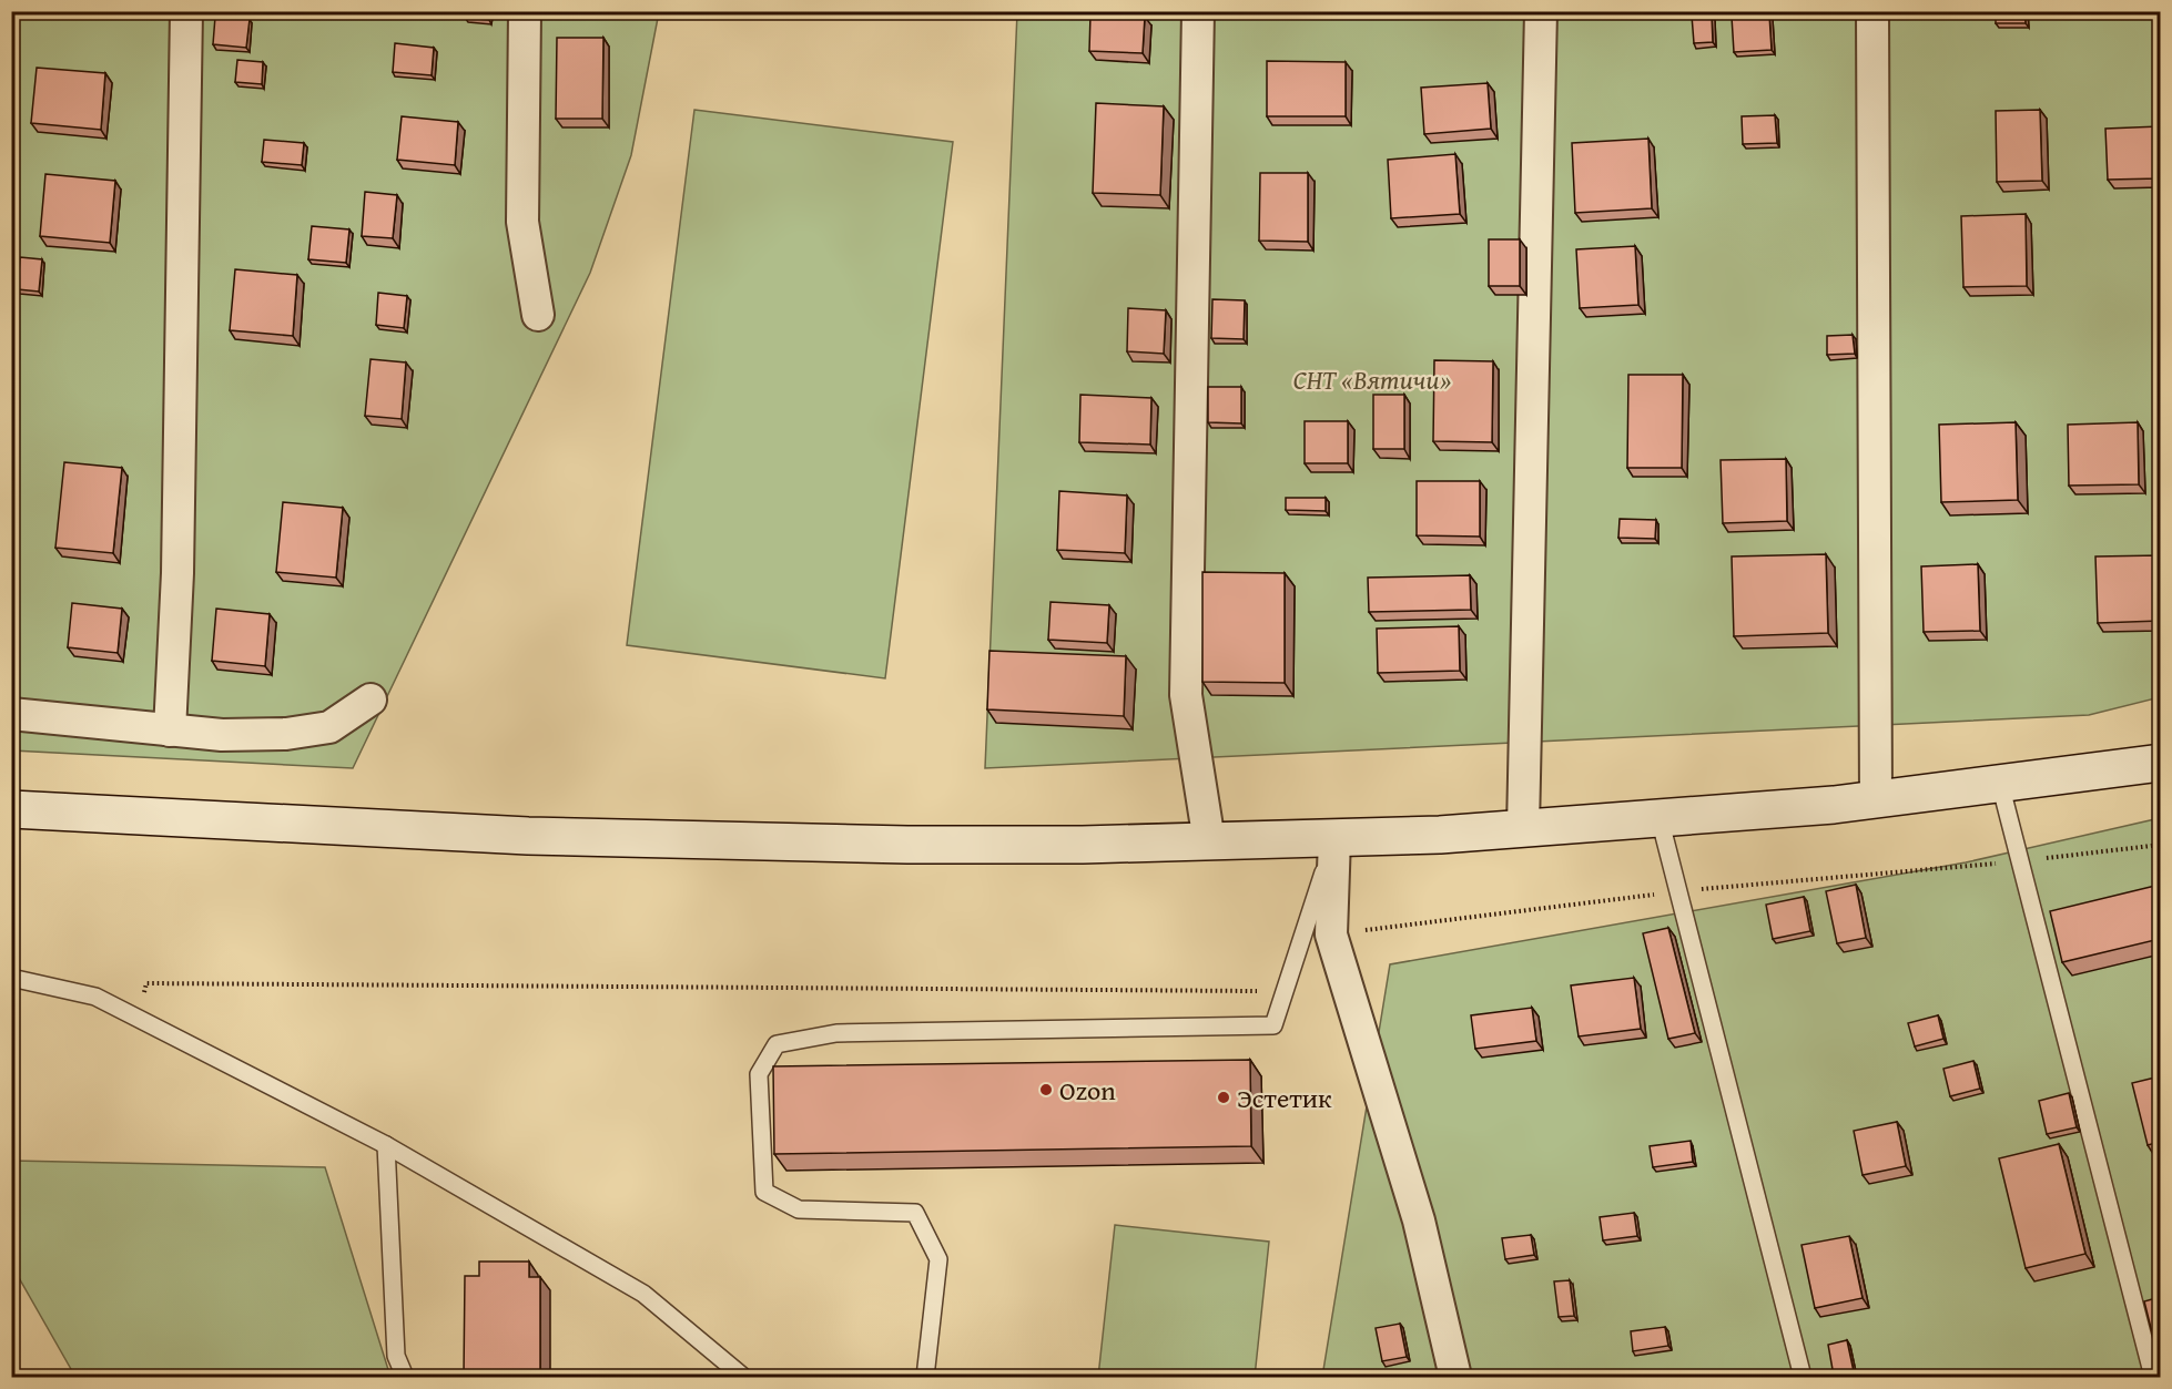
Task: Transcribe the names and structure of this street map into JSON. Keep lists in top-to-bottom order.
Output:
{
  "parks": ["СНТ «Вятичи»"],
  "places": ["Ozon", "Эстетик"]
}
